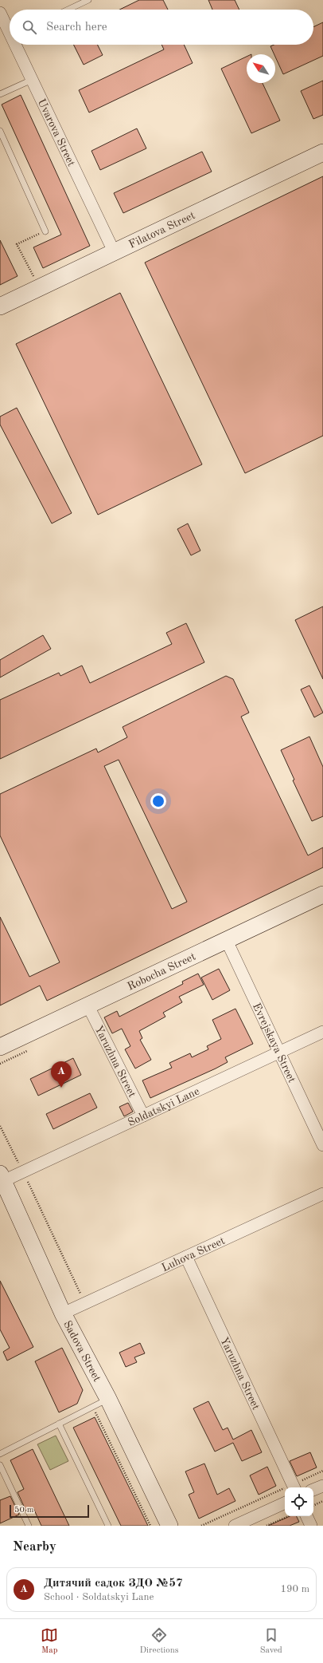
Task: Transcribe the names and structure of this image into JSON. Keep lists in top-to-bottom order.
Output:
{
  "streets": {
    "street": [
      "Uvarova Street",
      "Filatova Street",
      "Robocha Street",
      "Evrejskaya Street",
      "Yaruzhna Street",
      "Soldatskyi Lane",
      "Luhova Street",
      "Sadova Street"
    ]
  },
  "crossings": [
    ["Uvarova Street", "Filatova Street"],
    ["Robocha Street", "Evrejskaya Street"],
    ["Robocha Street", "Yaruzhna Street"],
    ["Evrejskaya Street", "Soldatskyi Lane"],
    ["Yaruzhna Street", "Soldatskyi Lane"],
    ["Yaruzhna Street", "Luhova Street"],
    ["Soldatskyi Lane", "Sadova Street"],
    ["Luhova Street", "Sadova Street"]
  ],
  "scale_bar": "50 m",
  "north": "top left",
  "page": {
    "search": "Search here",
    "pins": "A",
    "scale": "50 m",
    "heading": "Nearby",
    "list": [
      {
        "mark": "A",
        "name": "Дитячий садок ЗДО №57",
        "note": "School · Soldatskyi Lane",
        "value": "190 m"
      }
    ],
    "nav": ["Map", "Directions", "Saved"]
  }
}
